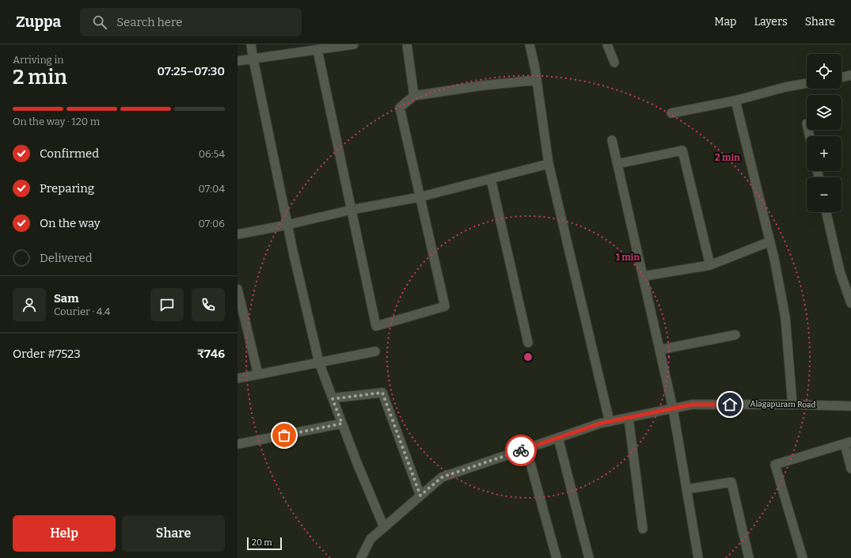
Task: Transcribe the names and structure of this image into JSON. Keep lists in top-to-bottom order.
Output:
{
  "streets": {
    "street": ["Alagapuram Road"]
  },
  "scale_bar": "20 m",
  "page": {
    "header": "Zuppa",
    "search": "Search here",
    "nav": ["Map", "Layers", "Share"],
    "heading": ["2 min", "Arriving in", "07:25–07:30"],
    "panel": [
      "Sam",
      "Courier · 4.4",
      "Order #7523",
      "₹746"
    ],
    "map_buttons": ["+", "−"],
    "bar": "On the way · 120 m",
    "list": [
      ["Confirmed", "06:54"],
      ["Preparing", "07:04"],
      ["On the way", "07:06"],
      "Delivered"
    ],
    "buttons": ["Help", "Share"],
    "scale": "20 m"
  },
  "rings": ["2 min", "1 min"]
}
